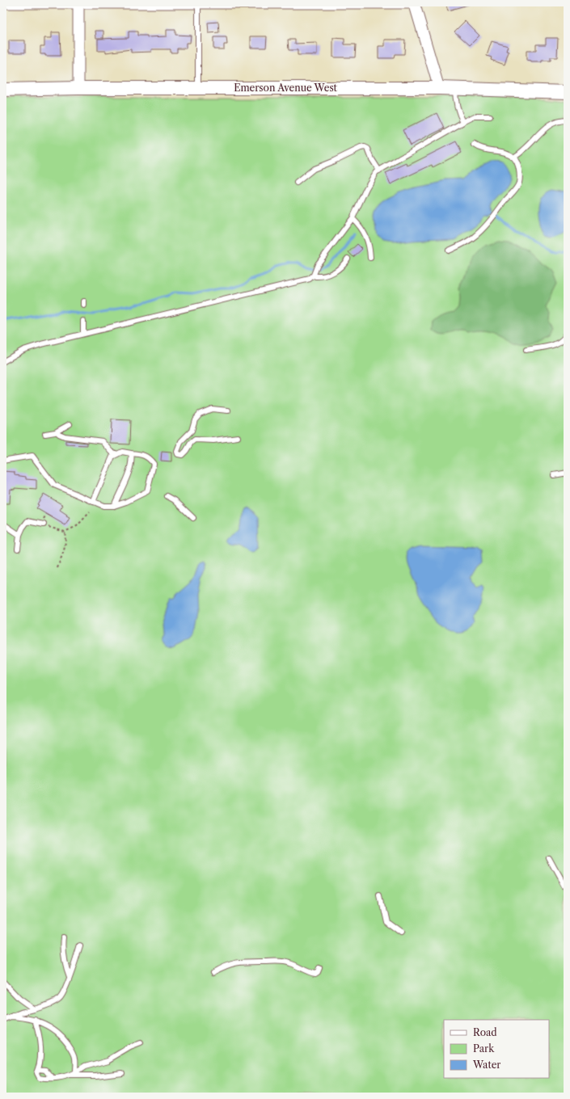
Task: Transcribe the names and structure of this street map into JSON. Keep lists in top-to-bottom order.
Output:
{
  "streets": {
    "street": ["Emerson Avenue West"]
  },
  "legend": ["Road", "Park", "Water"]
}
